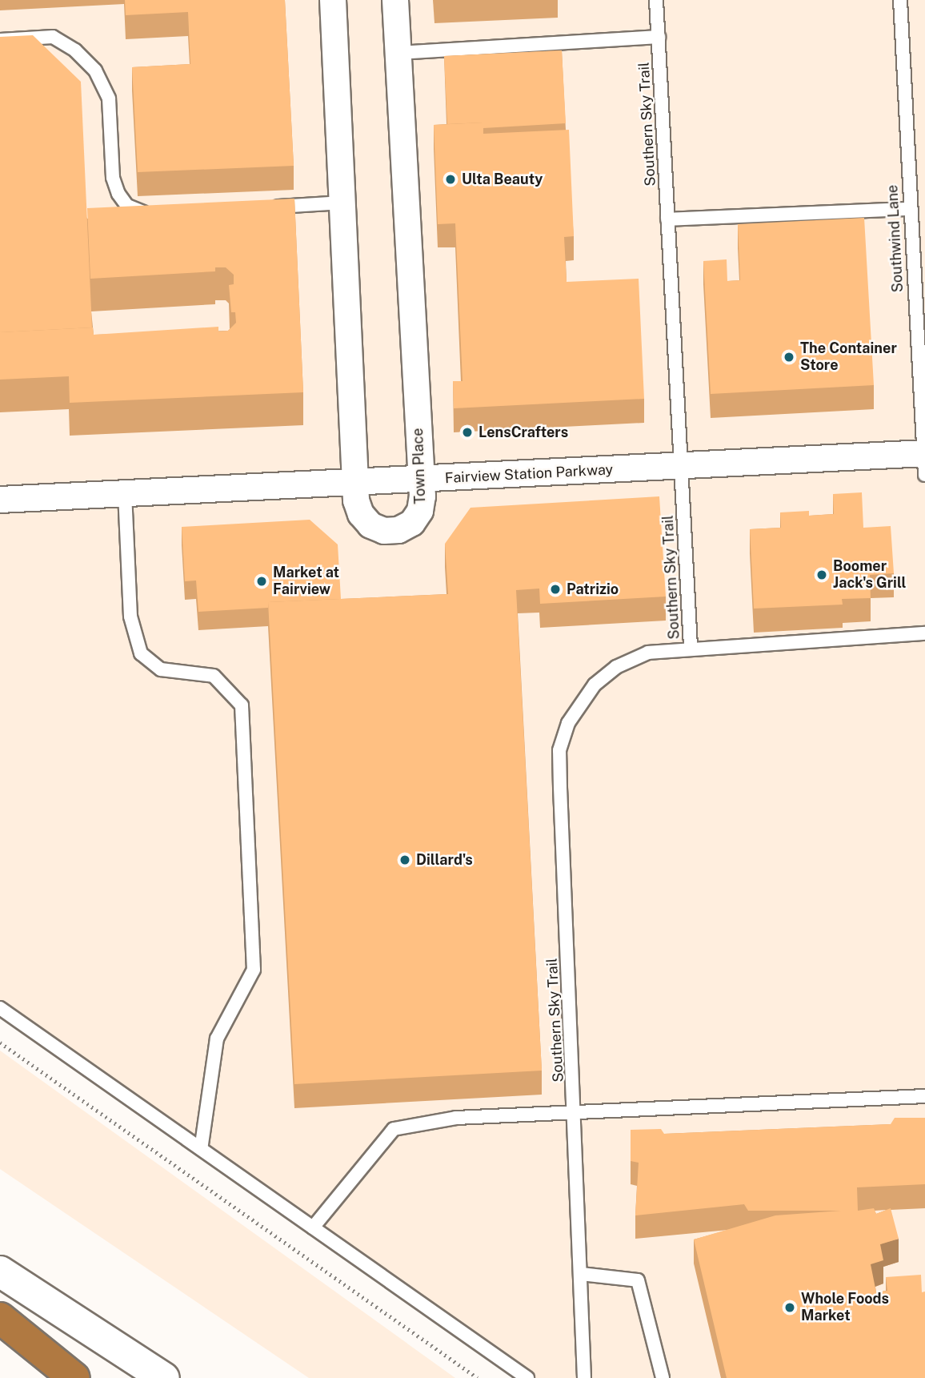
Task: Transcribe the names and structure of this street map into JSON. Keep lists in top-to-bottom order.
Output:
{
  "streets": {
    "street": ["Town Place", "Fairview Station Parkway"],
    "lane": ["Southern Sky Trail", "Southwind Lane"]
  },
  "crossings": [
    ["Southern Sky Trail", "Fairview Station Parkway"],
    ["Southwind Lane", "Fairview Station Parkway"],
    ["Town Place", "Fairview Station Parkway"]
  ],
  "places": [
    "Ulta Beauty",
    "The Container Store",
    "LensCrafters",
    "Boomer Jack's Grill",
    "Market at Fairview",
    "Patrizio",
    "Dillard's",
    "Whole Foods Market"
  ]
}
